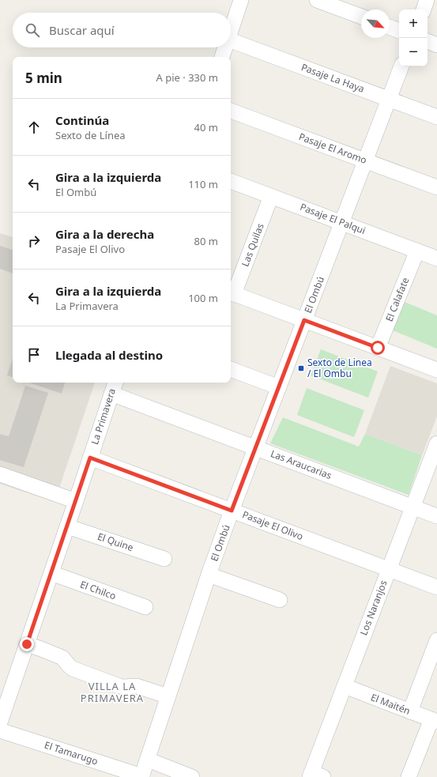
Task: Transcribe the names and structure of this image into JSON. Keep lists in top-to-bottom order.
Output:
{
  "streets": {
    "street": [
      "Pasaje La Haya",
      "Pasaje El Aromo",
      "Pasaje El Palqui",
      "Las Quilas",
      "El Ombú",
      "El Calafate",
      "La Primavera",
      "Las Araucarias",
      "Pasaje El Olivo",
      "El Quine",
      "El Chilco",
      "Los Naranjos",
      "El Maitén",
      "El Tamarugo"
    ]
  },
  "crossings": [
    ["Pasaje La Haya", "El Ombú"],
    ["Pasaje El Aromo", "El Ombú"],
    ["Pasaje El Palqui", "Las Quilas"],
    ["Pasaje El Palqui", "El Ombú"],
    ["Pasaje El Palqui", "El Calafate"],
    ["El Ombú", "Las Araucarias"],
    ["El Ombú", "Pasaje El Olivo"],
    ["El Ombú", "El Tamarugo"],
    ["La Primavera", "Las Araucarias"],
    ["La Primavera", "Pasaje El Olivo"],
    ["La Primavera", "El Quine"],
    ["La Primavera", "El Chilco"],
    ["Las Araucarias", "Los Naranjos"],
    ["Pasaje El Olivo", "Los Naranjos"],
    ["Los Naranjos", "El Maitén"]
  ],
  "districts": ["VILLA LA PRIMAVERA"],
  "places": {
    "transit": ["Sexto de Linea / El Ombu"]
  },
  "north": "bottom right",
  "page": {
    "map_buttons": ["+", "−"],
    "search": "Buscar aquí",
    "heading": ["5 min", "A pie · 330 m"],
    "list": [
      ["Continúa", "Sexto de Línea", "40 m"],
      ["Gira a la izquierda", "El Ombú", "110 m"],
      ["Gira a la derecha", "Pasaje El Olivo", "80 m"],
      ["Gira a la izquierda", "La Primavera", "100 m"],
      "Llegada al destino"
    ]
  }
}
